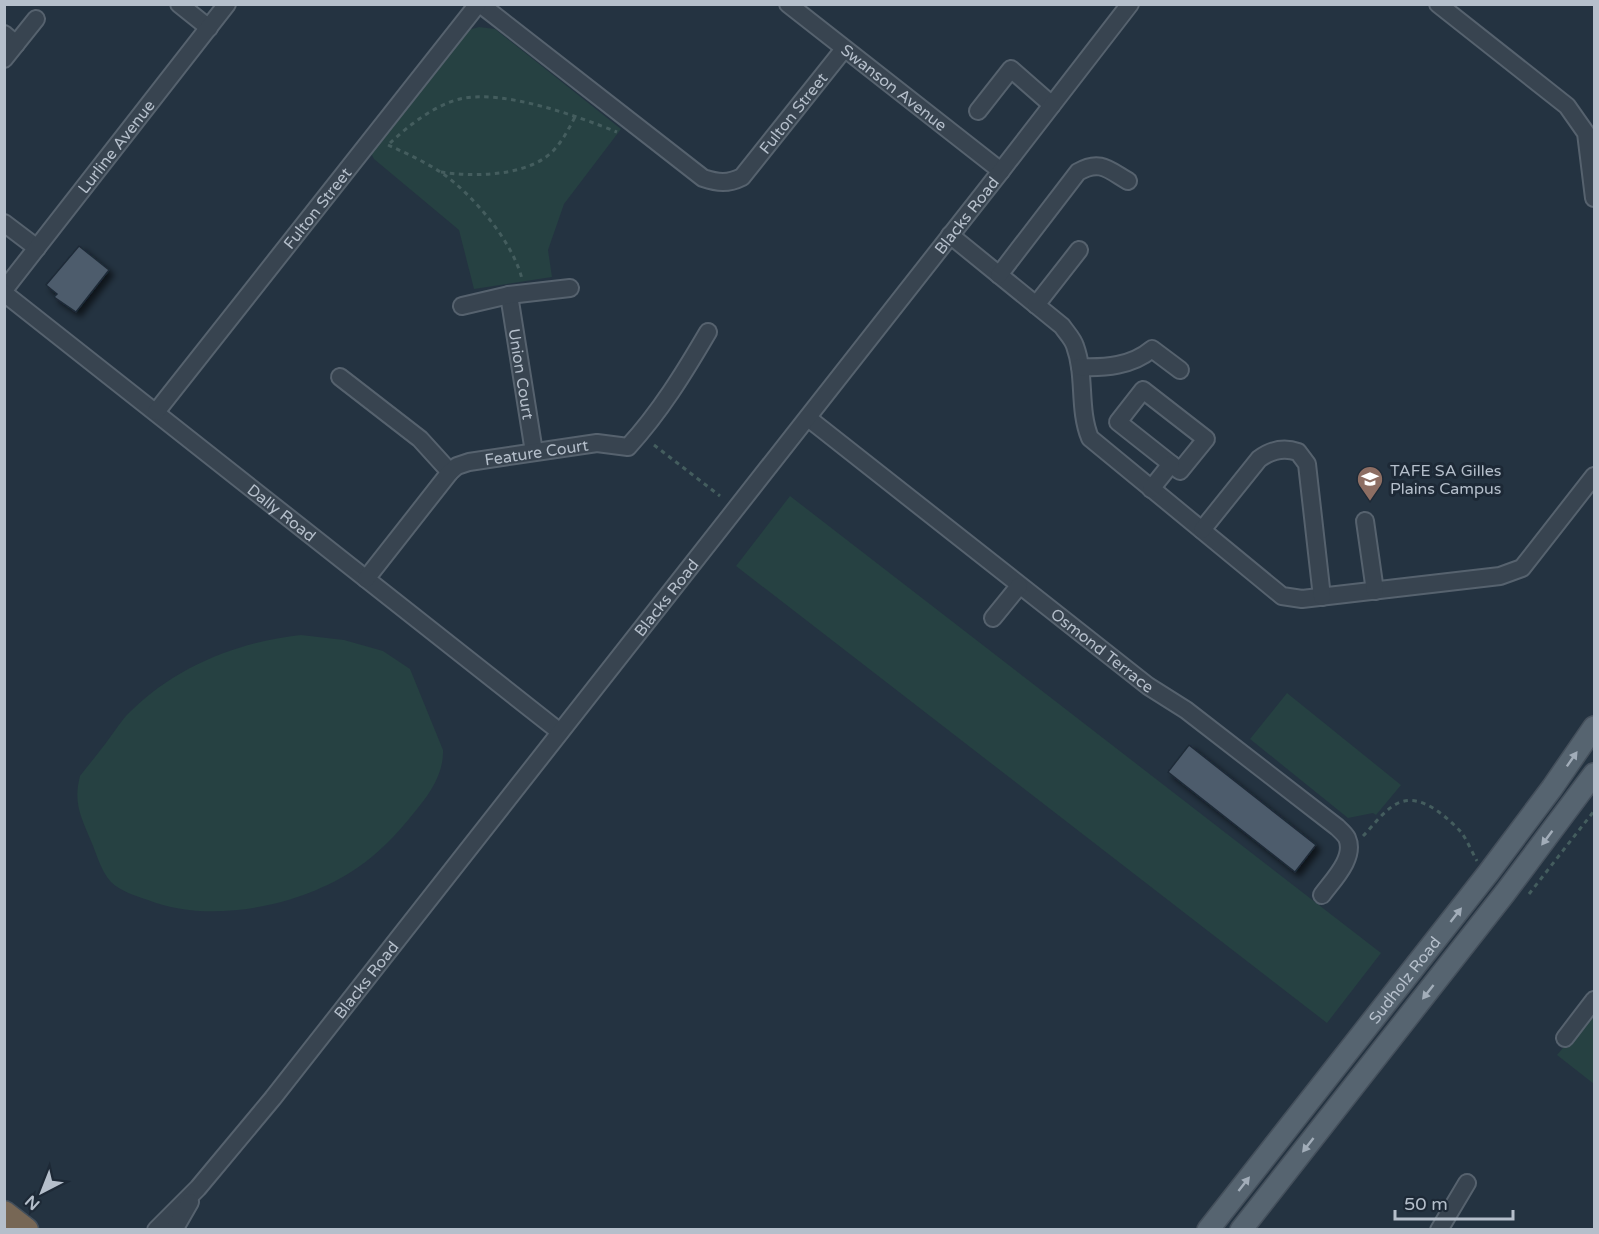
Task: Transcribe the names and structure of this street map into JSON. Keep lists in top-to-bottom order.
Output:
{
  "streets": {
    "main road": ["Sudholz Road"],
    "street": [
      "Swanson Avenue",
      "Fulton Street",
      "Lurline Avenue",
      "Blacks Road",
      "Union Court",
      "Feature Court",
      "Dally Road",
      "Osmond Terrace"
    ]
  },
  "crossings": [
    ["Swanson Avenue", "Fulton Street"],
    ["Swanson Avenue", "Blacks Road"],
    ["Fulton Street", "Dally Road"],
    ["Lurline Avenue", "Dally Road"],
    ["Blacks Road", "Dally Road"],
    ["Blacks Road", "Osmond Terrace"],
    ["Union Court", "Feature Court"],
    ["Feature Court", "Dally Road"]
  ],
  "places": {
    "school or university": ["TAFE SA Gilles Plains Campus"]
  },
  "scale_bar": "50 m",
  "north": "bottom left"
}
